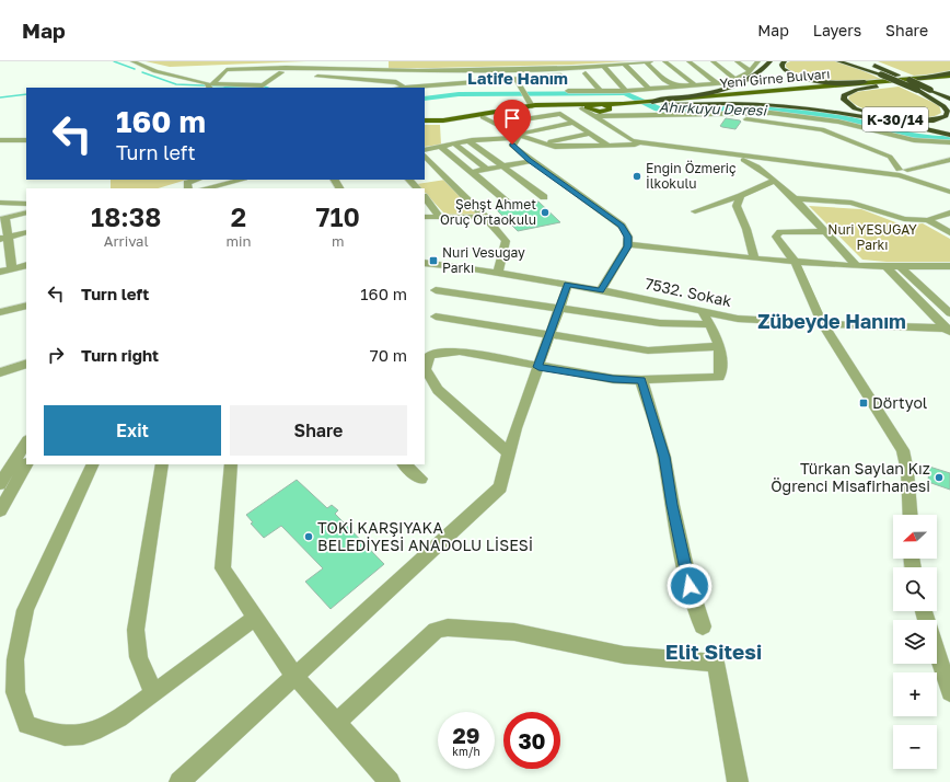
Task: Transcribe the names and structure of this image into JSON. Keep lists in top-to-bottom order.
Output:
{
  "streets": {
    "highway": ["K-30/14"],
    "main road": ["Yeni Girne Bulvarı"],
    "street": ["7532. Sokak"]
  },
  "crossings": [
    ["Yeni Girne Bulvarı", "K-30/14"]
  ],
  "districts": ["Latife Hanım", "Zübeyde Hanım", "Elit Sitesi"],
  "water": ["Ahırkuyu Deresi"],
  "parks": ["Nuri YESUGAY Parkı"],
  "places": {
    "other": [
      "Engin Özmeriç İlkokulu",
      "Şehşt Ahmet Oruç Ortaokulu",
      "Türkan Saylan Kız Öğrenci Misafirhanesi",
      "TOKİ KARŞIYAKA BELEDİYESİ ANADOLU LİSESİ"
    ],
    "transit": ["Nuri Vesugay Parkı", "Dörtyol"]
  },
  "north": "left",
  "page": {
    "header": "Map",
    "nav": ["Map", "Layers", "Share"],
    "turn": ["160 m", "Turn left"],
    "eta": [
      "18:38",
      "Arrival",
      "2",
      "min",
      "710",
      "m"
    ],
    "list": [
      {
        "name": "Turn left",
        "value": "160 m"
      },
      {
        "name": "Turn right",
        "value": "70 m"
      }
    ],
    "buttons": ["Exit", "Share"],
    "map_buttons": ["+", "−"],
    "speed": "29 km/h",
    "limit": "30"
  }
}
